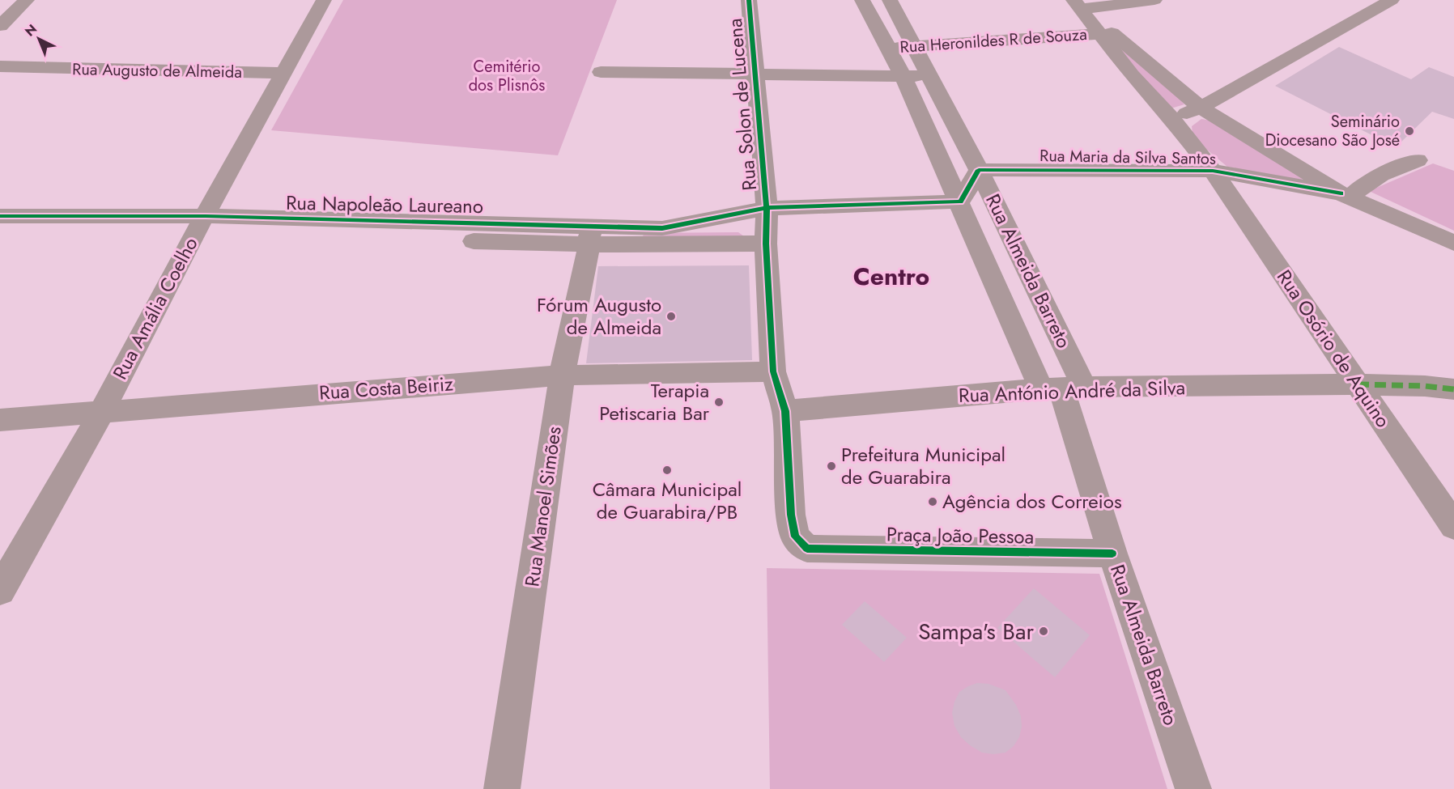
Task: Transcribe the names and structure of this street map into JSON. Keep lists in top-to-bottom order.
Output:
{
  "streets": {
    "street": [
      "Rua Heronildes R de Souza",
      "Rua Augusto de Almeida",
      "Rua Solon de Lucena",
      "Rua Maria da Silva Santos",
      "Rua Napoleão Laureano",
      "Rua Almeida Barreto",
      "Rua Amália Coelho",
      "Rua Osório de Aquino",
      "Rua Costa Beiriz",
      "Rua António André da Silva",
      "Rua Manoel Simões",
      "Praça João Pessoa"
    ]
  },
  "crossings": [
    ["Rua Heronildes R de Souza", "Rua Almeida Barreto"],
    ["Rua Heronildes R de Souza", "Rua Osório de Aquino"],
    ["Rua Augusto de Almeida", "Rua Amália Coelho"],
    ["Rua Solon de Lucena", "Rua Napoleão Laureano"],
    ["Rua Solon de Lucena", "Rua Costa Beiriz"],
    ["Rua Solon de Lucena", "Rua António André da Silva"],
    ["Rua Solon de Lucena", "Praça João Pessoa"],
    ["Rua Maria da Silva Santos", "Rua Almeida Barreto"],
    ["Rua Maria da Silva Santos", "Rua Osório de Aquino"],
    ["Rua Napoleão Laureano", "Rua Almeida Barreto"],
    ["Rua Napoleão Laureano", "Rua Amália Coelho"],
    ["Rua Napoleão Laureano", "Rua Manoel Simões"],
    ["Rua Almeida Barreto", "Rua António André da Silva"],
    ["Rua Almeida Barreto", "Praça João Pessoa"],
    ["Rua Amália Coelho", "Rua Costa Beiriz"],
    ["Rua Osório de Aquino", "Rua António André da Silva"],
    ["Rua Costa Beiriz", "Rua Manoel Simões"]
  ],
  "districts": ["Centro"],
  "parks": ["Cemitério dos Plisnôs"],
  "places": [
    "Seminário Diocesano São José",
    "Fórum Augusto de Almeida",
    "Terapia Petiscaria Bar",
    "Prefeitura Municipal de Guarabira",
    "Câmara Municipal de Guarabira/PB",
    "Agência dos Correios",
    "Sampa's Bar"
  ],
  "north": "top left"
}
